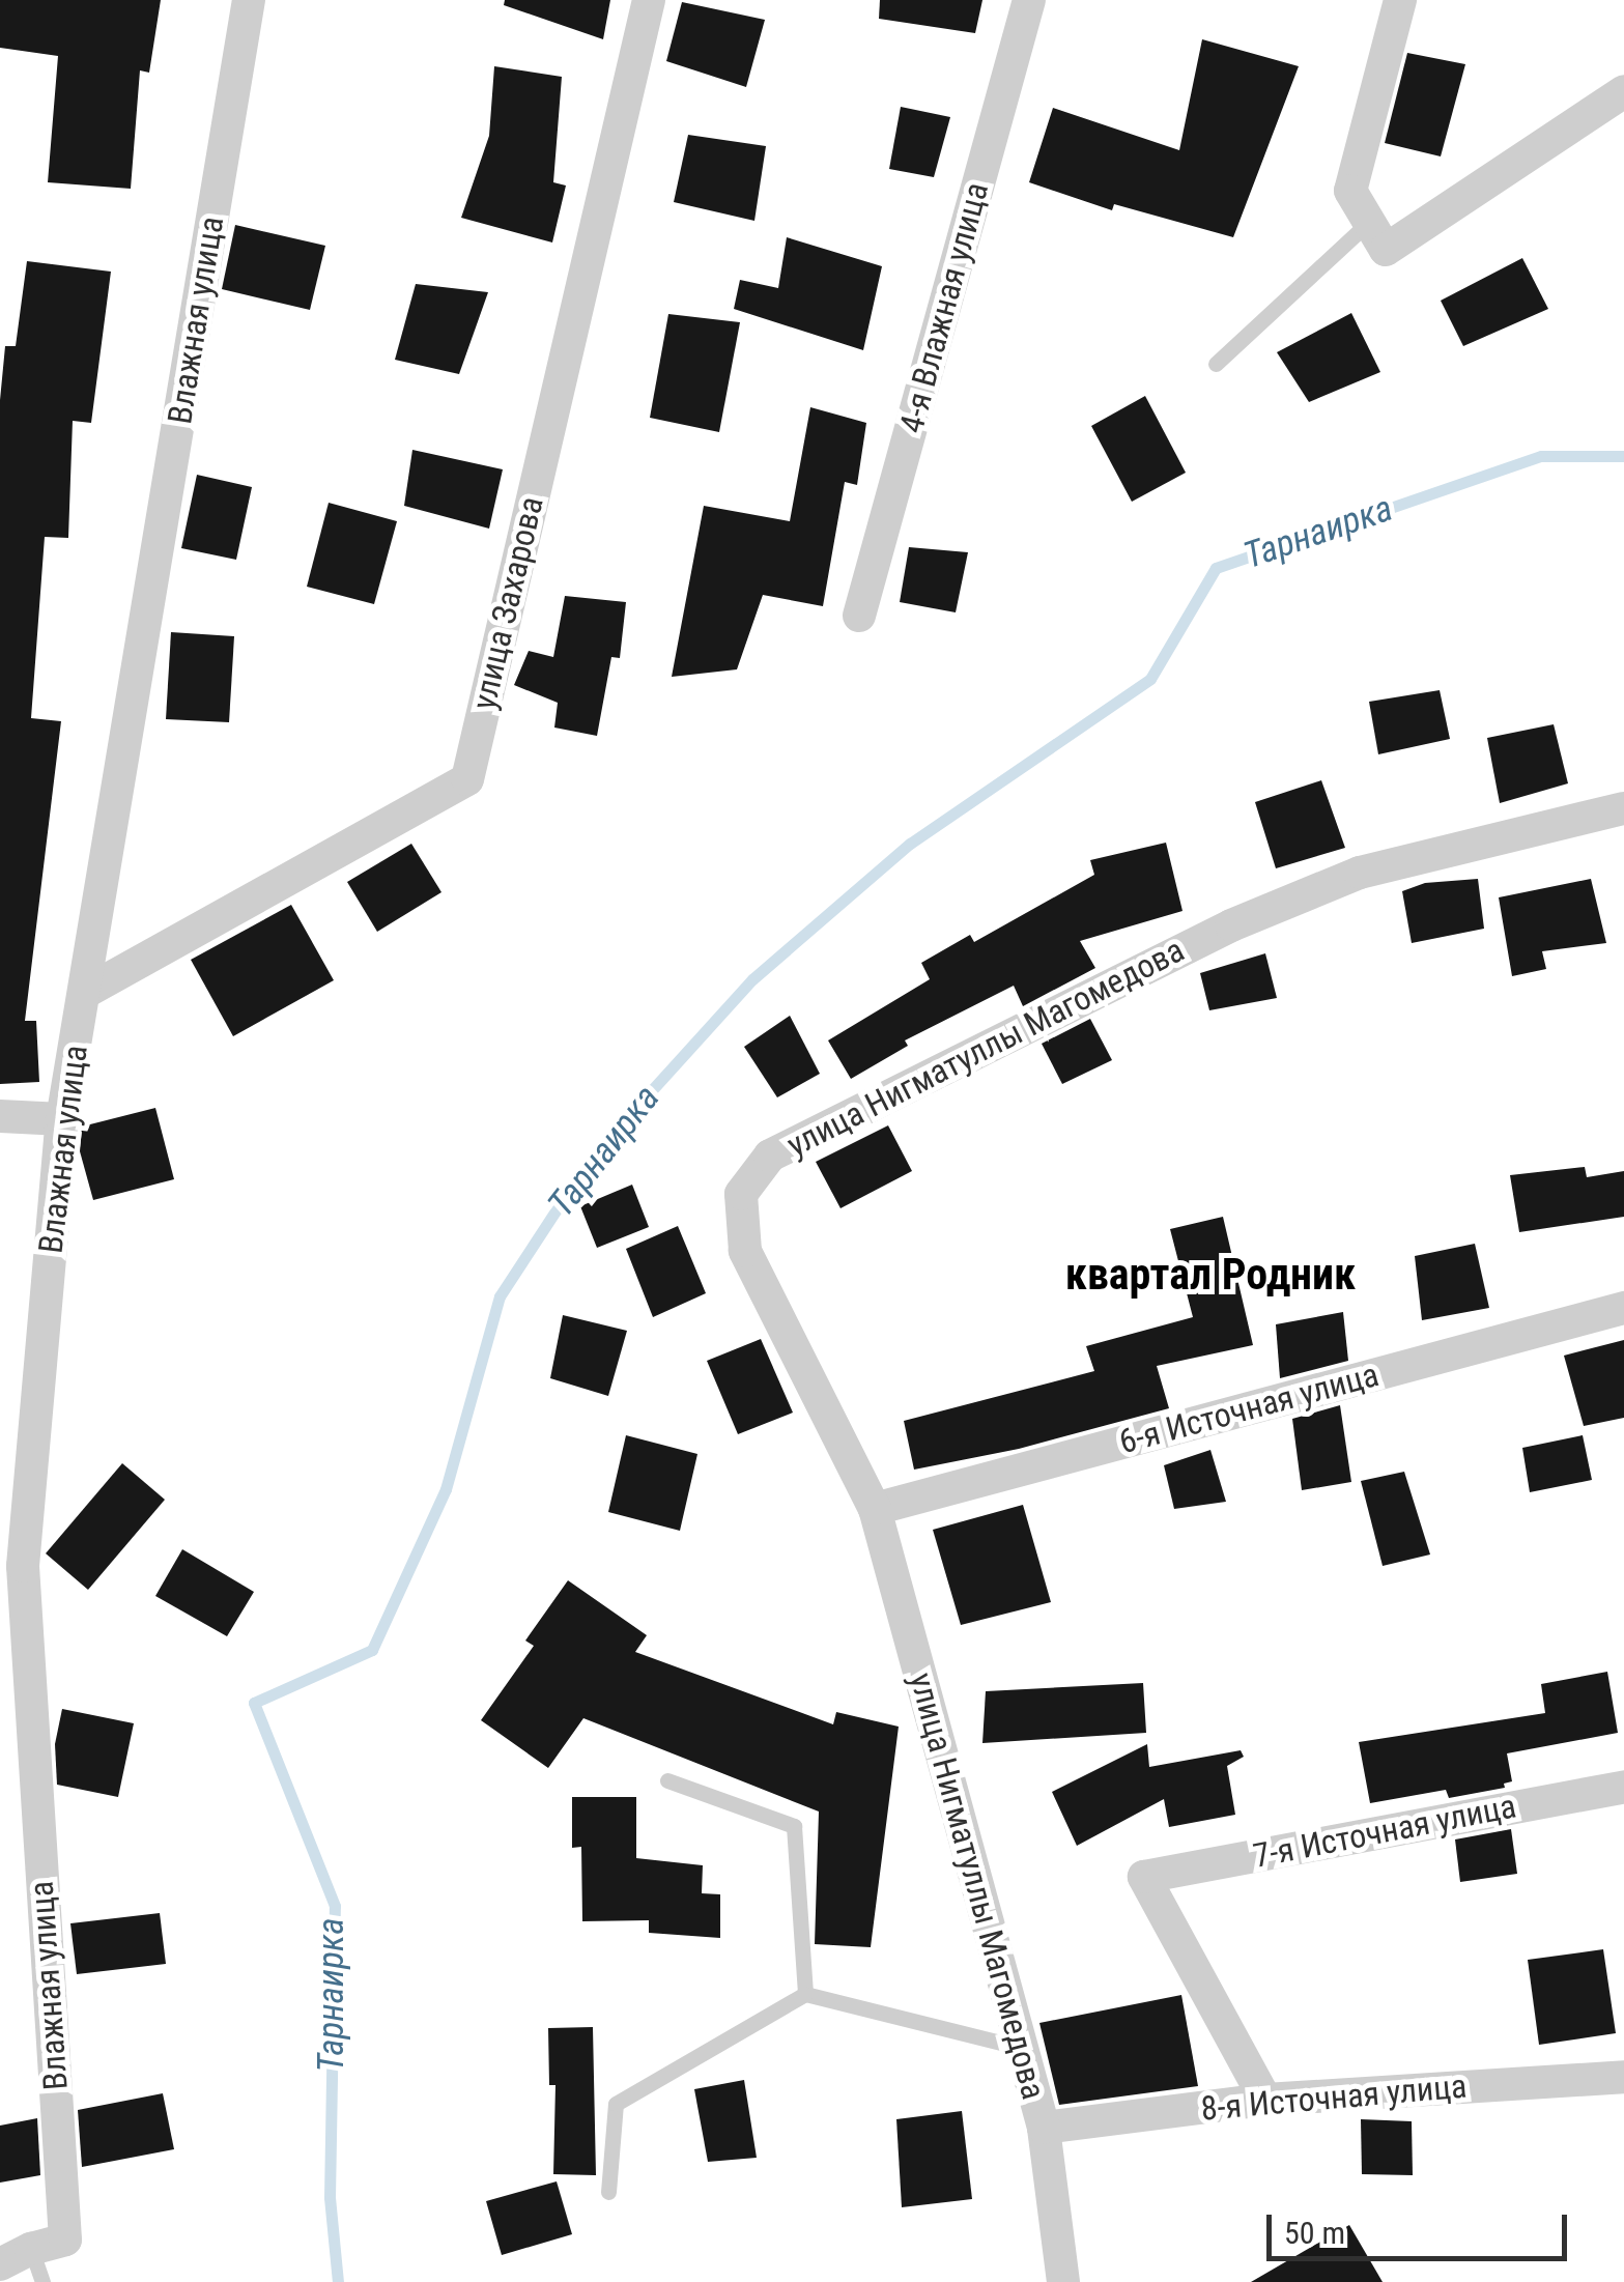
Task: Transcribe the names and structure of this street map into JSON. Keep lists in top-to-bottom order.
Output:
{
  "streets": {
    "street": [
      "4-я Влажная улица",
      "Влажная улица",
      "улица Захарова",
      "улица Нигматуллы Магомедова",
      "6-я Источная улица",
      "7-я Источная улица",
      "8-я Источная улица"
    ]
  },
  "crossings": [
    ["Влажная улица", "улица Захарова"],
    ["улица Нигматуллы Магомедова", "6-я Источная улица"],
    ["улица Нигматуллы Магомедова", "8-я Источная улица"],
    ["7-я Источная улица", "8-я Источная улица"]
  ],
  "districts": ["квартал Родник"],
  "water": ["Тарнаирка"],
  "scale_bar": "50 m"
}
